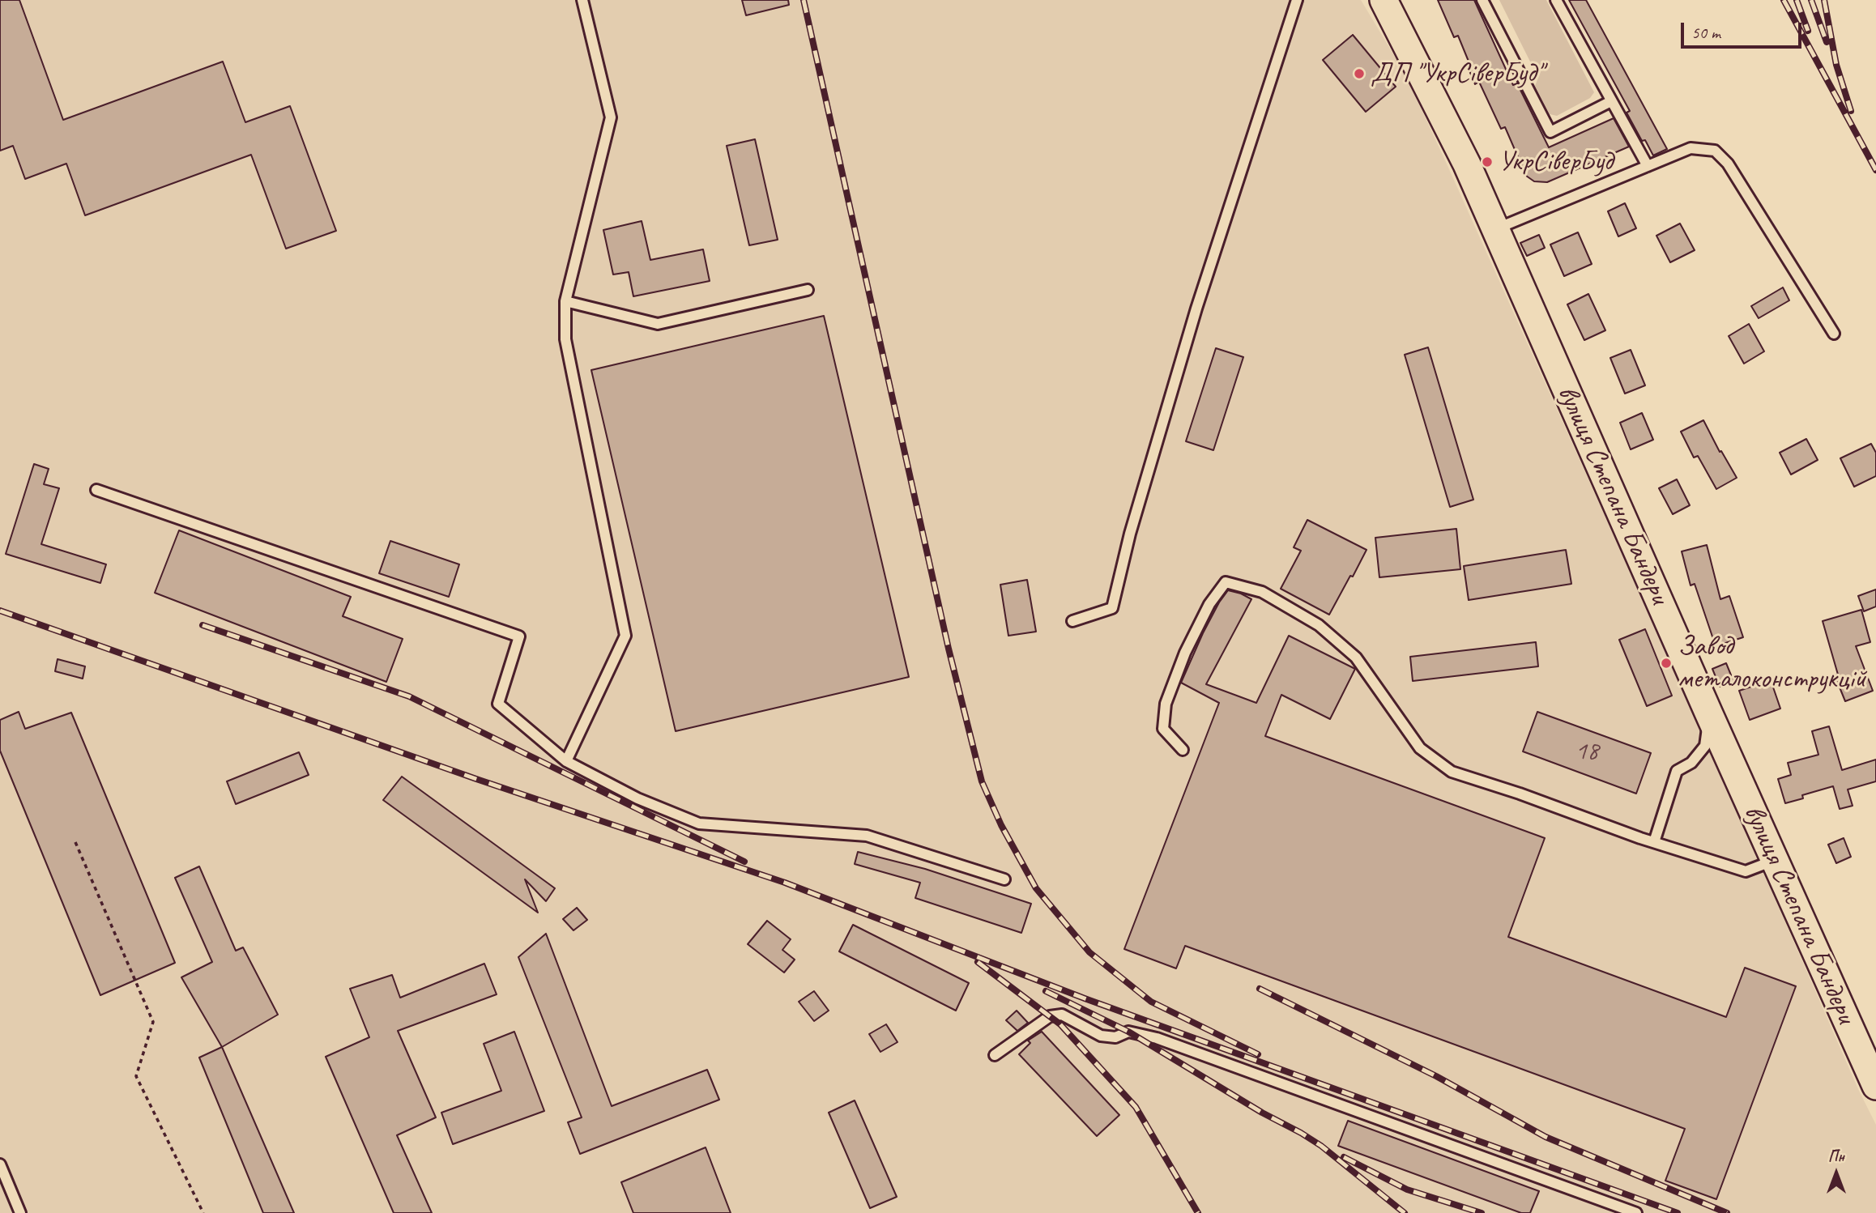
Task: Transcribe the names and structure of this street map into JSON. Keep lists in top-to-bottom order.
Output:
{
  "streets": {
    "street": ["вулиця Степана Бандери"]
  },
  "places": ["ДП \"УкрСіверБуд\"", "УкрСіверБуд", "Завод металоконструкцій"],
  "house_numbers": ["18"],
  "scale_bar": "50 m",
  "north": "top"
}
